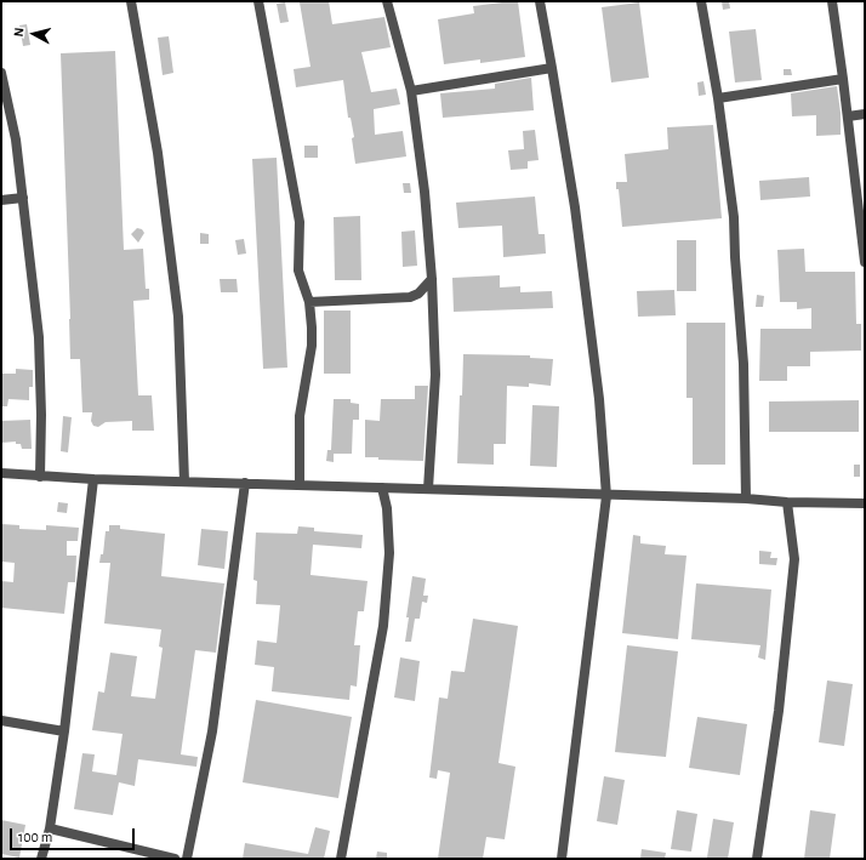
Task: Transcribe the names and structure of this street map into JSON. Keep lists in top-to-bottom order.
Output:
{
  "scale_bar": "100 m",
  "north": "left"
}
